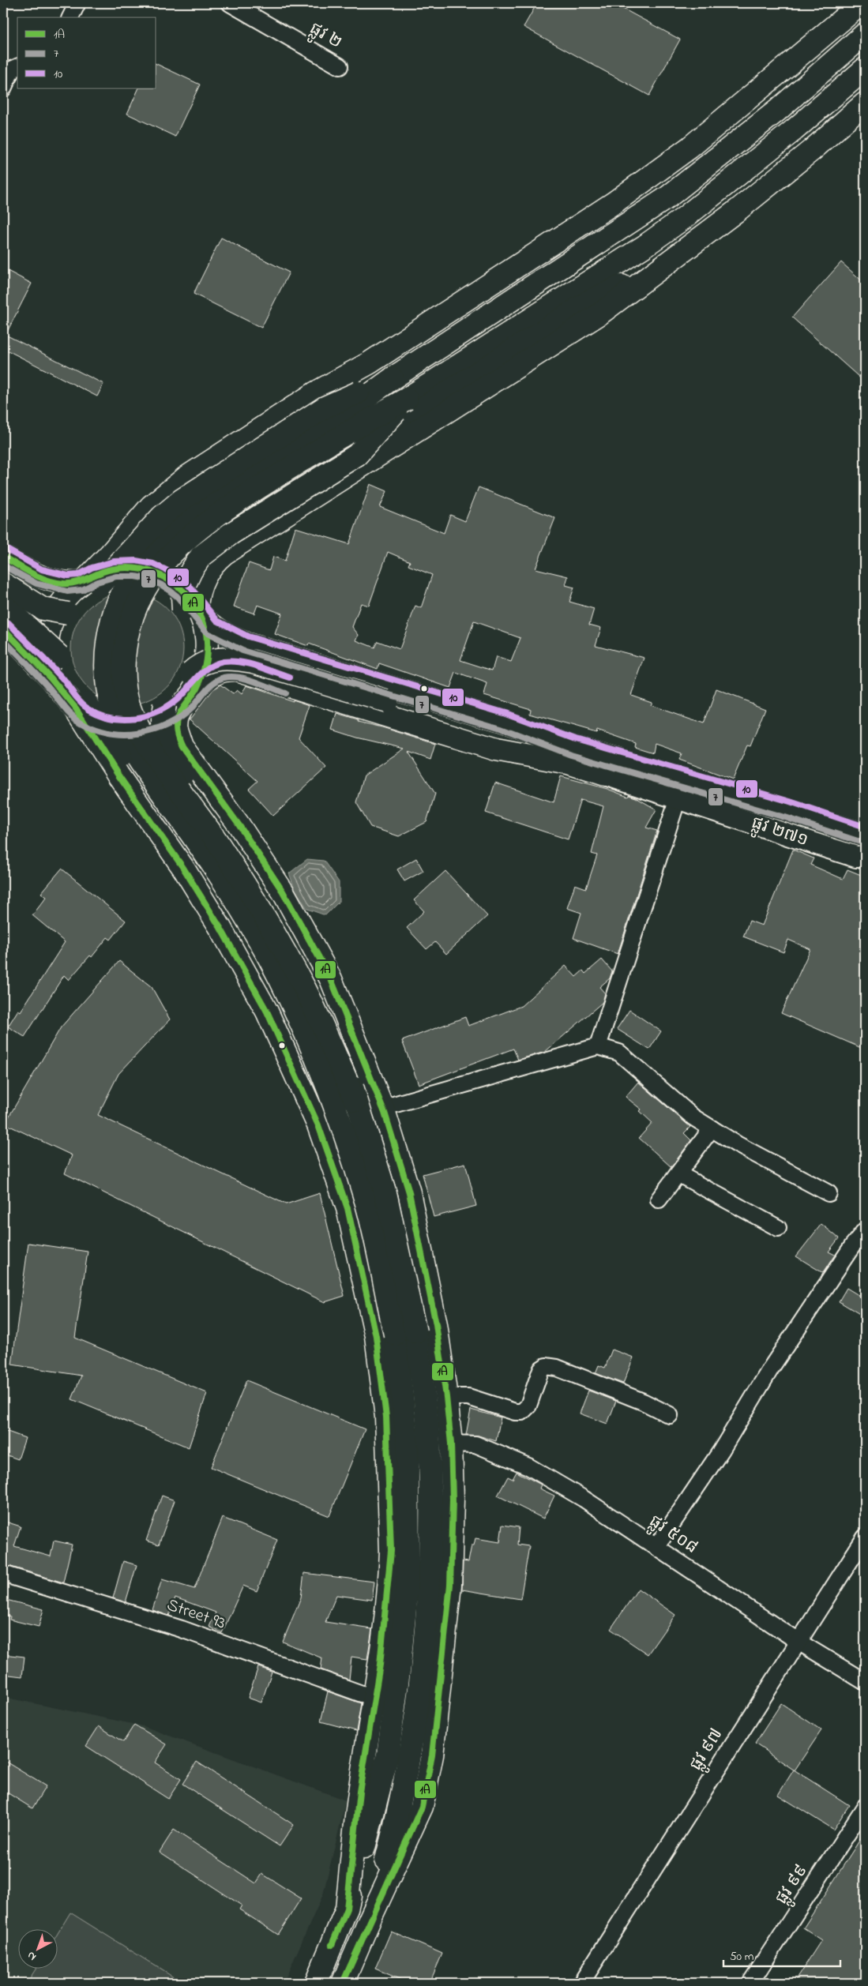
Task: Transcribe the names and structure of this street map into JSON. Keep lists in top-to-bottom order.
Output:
{
  "streets": {
    "main road": ["ផ្លូវ ២៧១"],
    "street": [
      "ផ្លូវ ២",
      "ផ្លូវ ៥០៨",
      "Street 93",
      "ផ្លូវ ៩៧",
      "ផ្លូវ ៩៩"
    ]
  },
  "crossings": [
    ["ផ្លូវ ៥០៨", "ផ្លូវ ៩៧"]
  ],
  "lines": ["transit line 10", "transit line 1A", "transit line 7"],
  "legend": ["1A", "7", "10"],
  "scale_bar": "50 m",
  "north": "bottom left"
}
